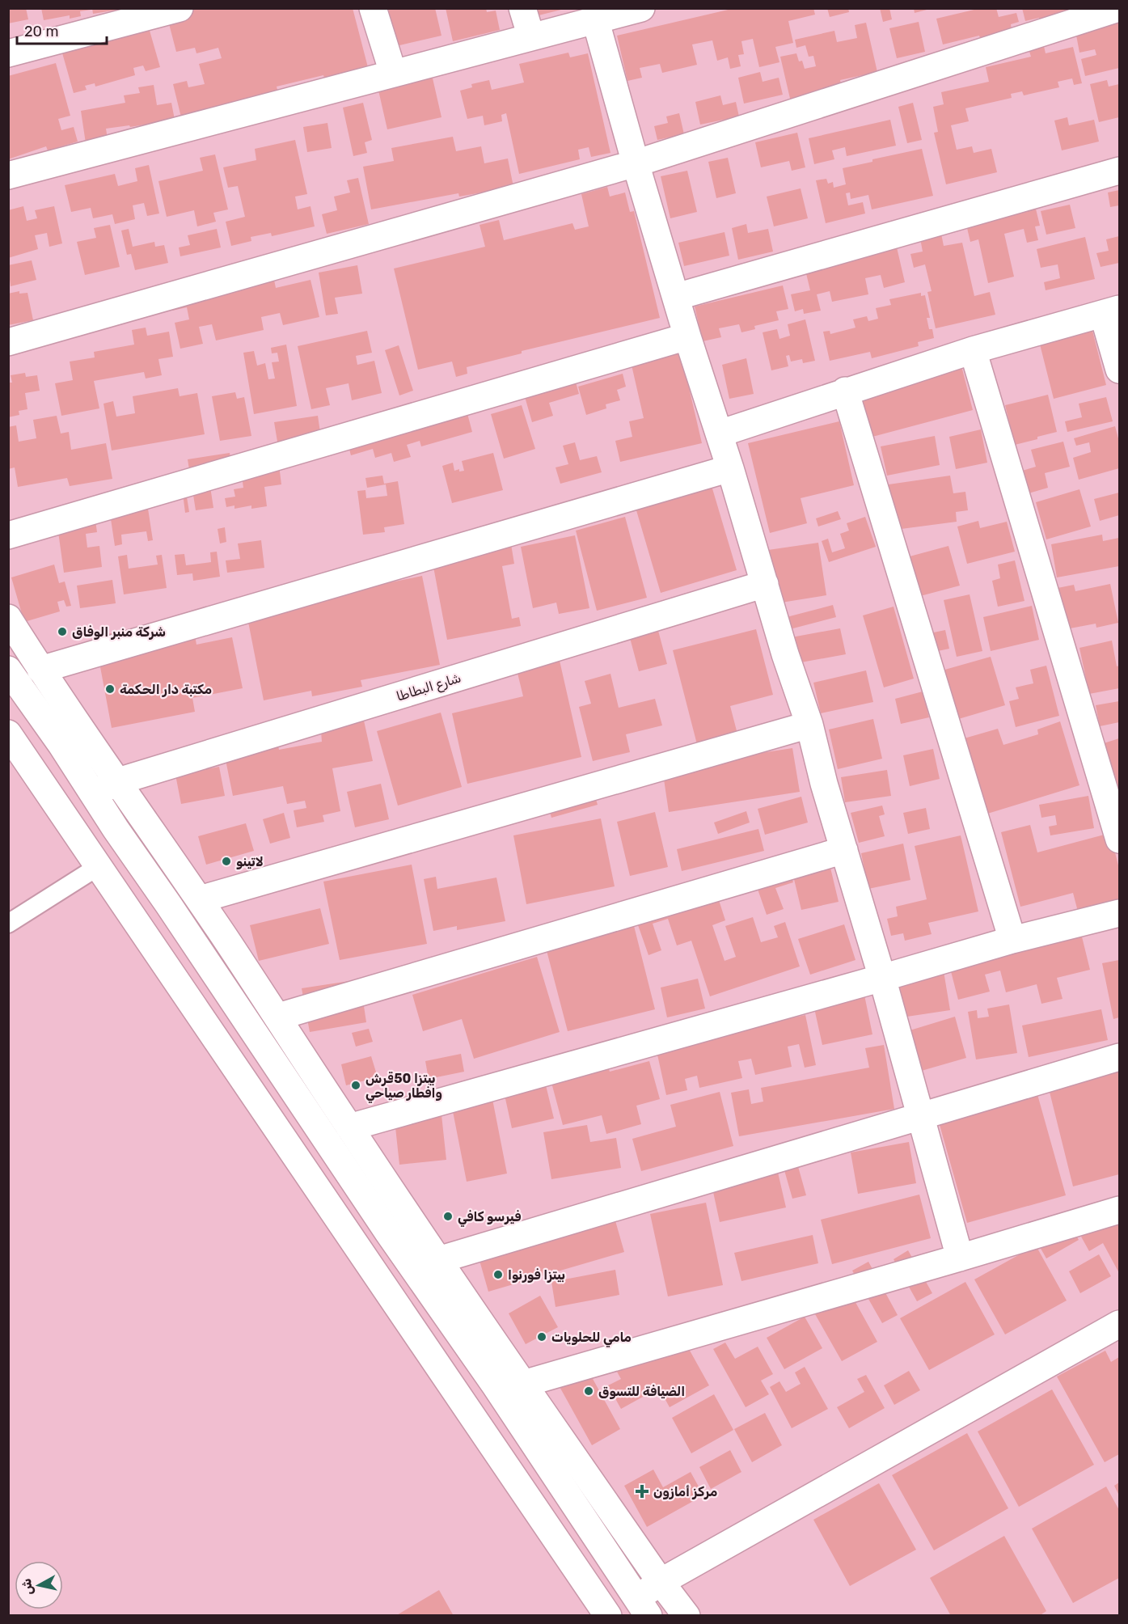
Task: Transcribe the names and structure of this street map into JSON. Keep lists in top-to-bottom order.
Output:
{
  "streets": {
    "street": ["شارع البطاطا"]
  },
  "places": {
    "other": [
      "شركة منبر الوفاق",
      "مكتبة دار الحكمة",
      "لاتينو",
      "بيتزا 50قرش وافطار صياحي",
      "فيرسو كافي",
      "بيتزا فورنوا",
      "مامي للحلويات",
      "الضيافة للتسوق"
    ],
    "health": ["مركز أمازون"]
  },
  "scale_bar": "20 m",
  "north": "left"
}
